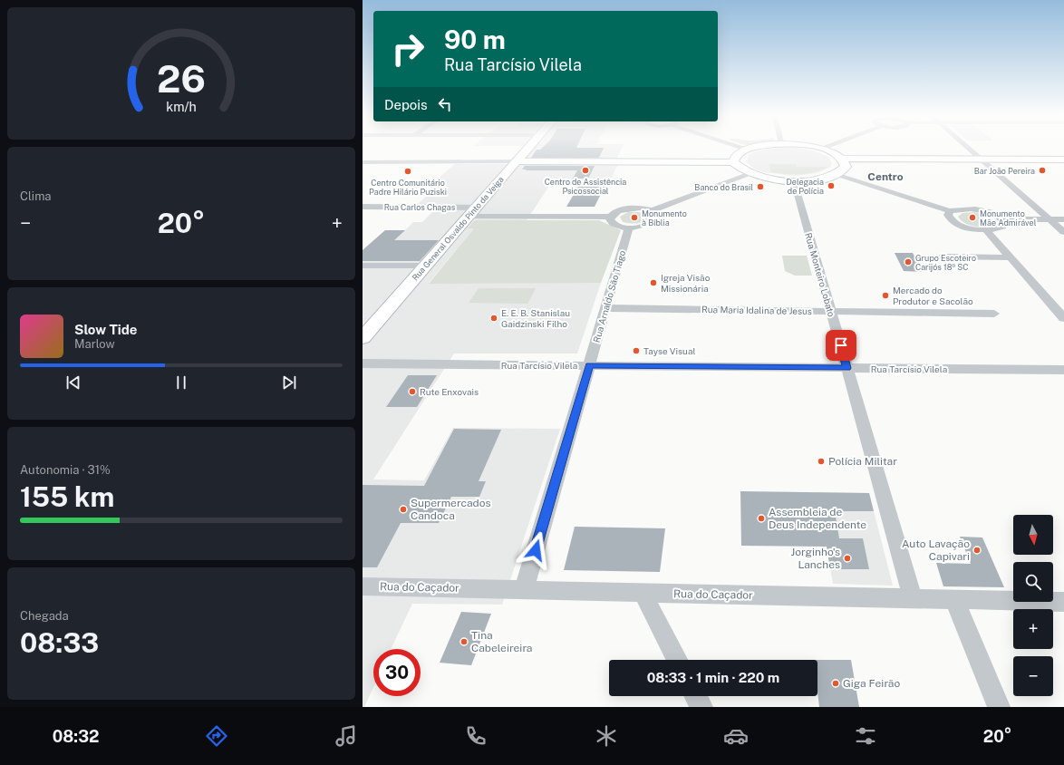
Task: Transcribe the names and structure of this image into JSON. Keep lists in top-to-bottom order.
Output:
{
  "streets": {
    "street": [
      "Rua Carlos Chagas",
      "Rua General Osvaldo Pinto da Veiga",
      "Rua Monteiro Lobato",
      "Rua Arnaldo São Tiago",
      "Rua Maria Idalina de Jesus",
      "Rua Tarcísio Vilela",
      "Rua do Caçador"
    ]
  },
  "crossings": [
    ["Rua Carlos Chagas", "Rua General Osvaldo Pinto da Veiga"],
    ["Rua Monteiro Lobato", "Rua Maria Idalina de Jesus"],
    ["Rua Monteiro Lobato", "Rua Tarcísio Vilela"],
    ["Rua Monteiro Lobato", "Rua do Caçador"],
    ["Rua Arnaldo São Tiago", "Rua Maria Idalina de Jesus"],
    ["Rua Arnaldo São Tiago", "Rua Tarcísio Vilela"],
    ["Rua Arnaldo São Tiago", "Rua do Caçador"]
  ],
  "districts": ["Centro"],
  "places": [
    "Centro de Assistência Psicossocial",
    "Bar João Pereira",
    "Centro Comunitário Padre Hilário Puziski",
    "Delegacia de Polícia",
    "Banco do Brasil",
    "Monumento à Bíblia",
    "Monumento Mãe Admirável",
    "Grupo Escoteiro Carijós 18º SC",
    "Igreja Visão Missionária",
    "Mercado do Produtor e Sacolão",
    "E. E. B. Stanislau Gaidzinski Filho",
    "Tayse Visual",
    "Rute Enxovais",
    "Polícia Militar",
    "Supermercados Candoca",
    "Assembleia de Deus Independente",
    "Auto Lavação Capivari",
    "Jorginho's Lanches",
    "Tina Cabeleireira",
    "Giga Feirão"
  ],
  "north": "bottom",
  "page": {
    "turn": ["90 m", "Rua Tarcísio Vilela"],
    "then": "Depois",
    "tile": [
      "Clima",
      ["Autonomia · 31%", "155 km"],
      ["Chegada", "08:33"]
    ],
    "heat": ["−", "20°", "+"],
    "song": ["Slow Tide", "Marlow"],
    "map_buttons": ["+", "−"],
    "limit": "30",
    "trip": "08:33 · 1 min · 220 m",
    "tabs": ["08:32", "20°"],
    "gauge": ["26", "km/h"]
  }
}
